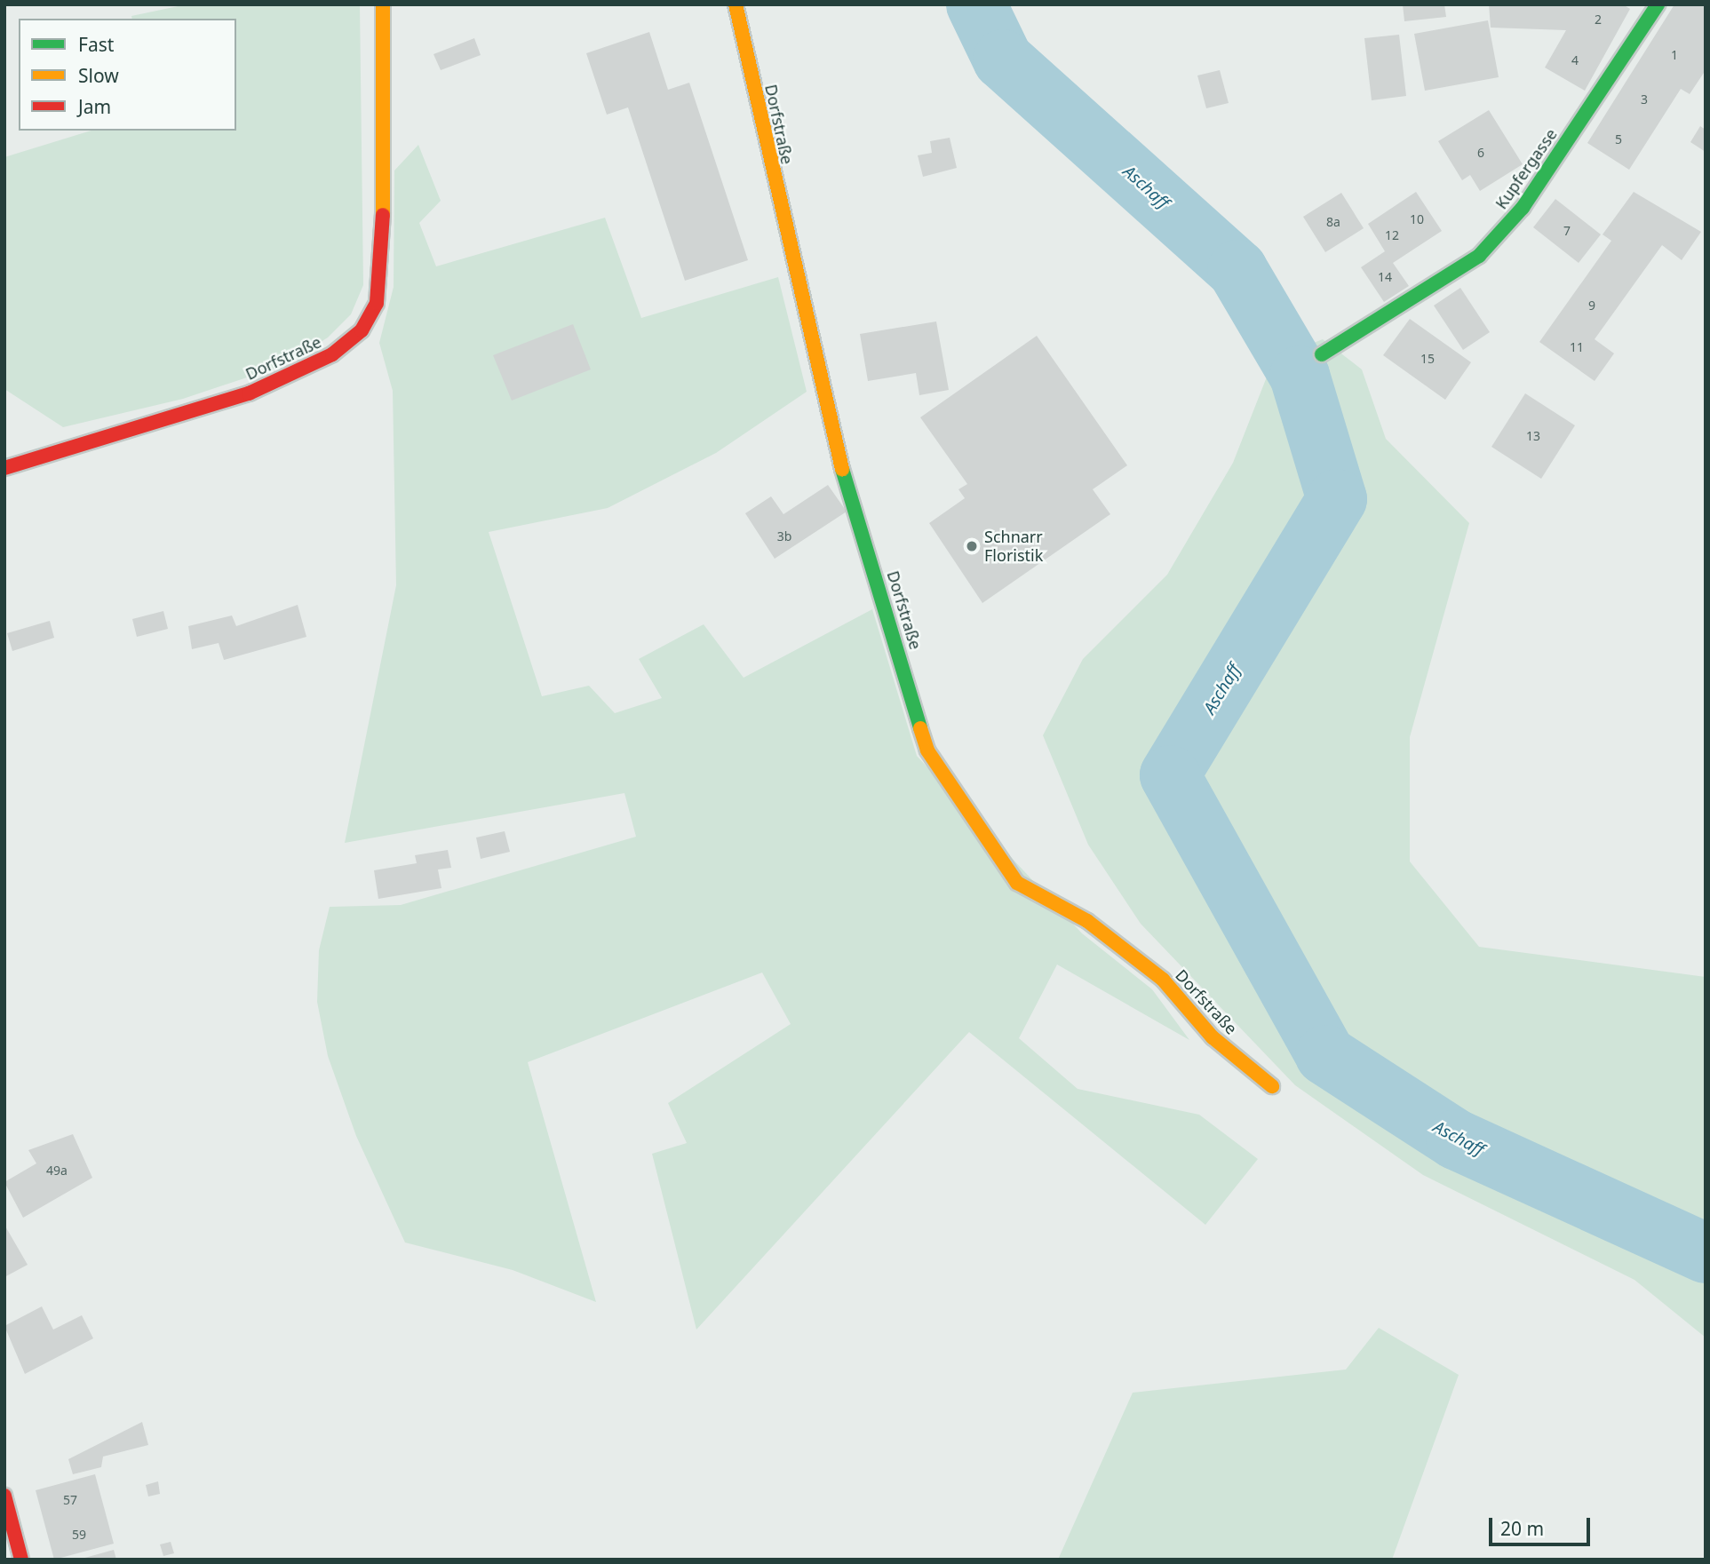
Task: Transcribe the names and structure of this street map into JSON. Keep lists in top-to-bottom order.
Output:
{
  "streets": {
    "street": ["Dorfstraße", "Kupfergasse"]
  },
  "water": ["Aschaff"],
  "places": ["Schnarr Floristik"],
  "house_numbers": [
    "2",
    "1",
    "4",
    "3",
    "5",
    "6",
    "10",
    "8a",
    "7",
    "12",
    "14",
    "9",
    "11",
    "15",
    "13",
    "3b",
    "49a",
    "57",
    "59"
  ],
  "legend": ["Fast", "Slow", "Jam"],
  "scale_bar": "20 m"
}
